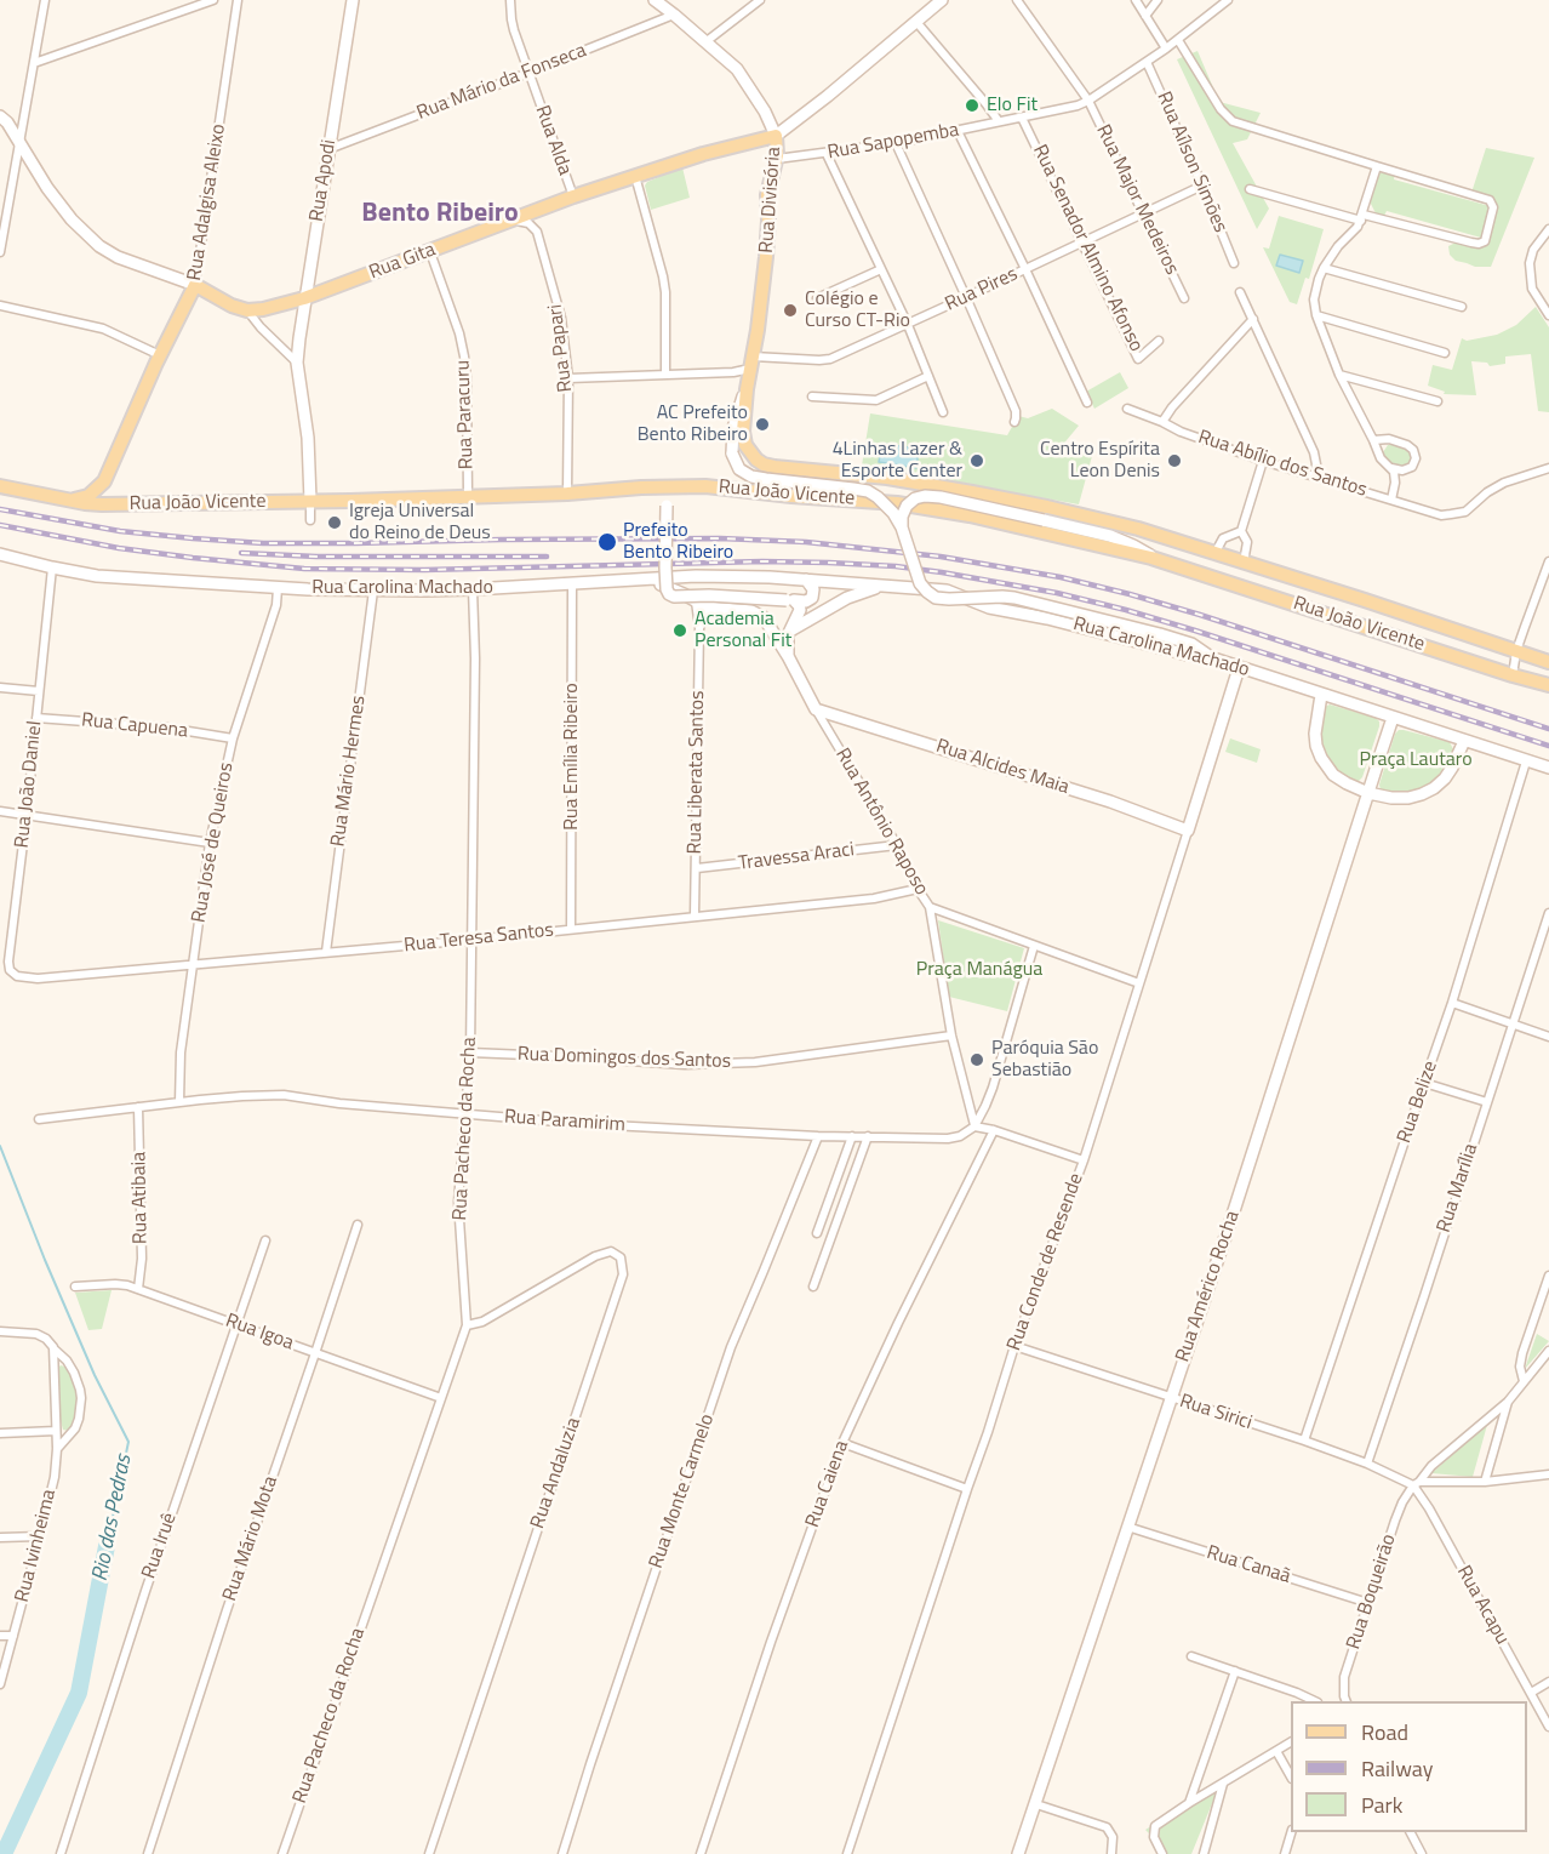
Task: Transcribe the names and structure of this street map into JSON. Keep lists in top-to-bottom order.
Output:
{
  "streets": {
    "main road": [
      "Rua Apodi",
      "Rua Divisória",
      "Rua Adalgisa Aleixo",
      "Rua Gita",
      "Rua João Vicente",
      "Rua Carolina Machado",
      "Rua Alcides Maia",
      "Rua Antônio Raposo",
      "Rua Conde de Resende",
      "Rua Américo Rocha"
    ],
    "street": [
      "Rua Mário da Fonseca",
      "Rua Alda",
      "Rua Sapopemba",
      "Rua Aílson Simões",
      "Rua Major Medeiros",
      "Rua Senador Almino Afonso",
      "Rua Pires",
      "Rua Papari",
      "Rua Paracuru",
      "Rua Abílio dos Santos",
      "Rua Capuena",
      "Rua Emília Ribeiro",
      "Rua Mário Hermes",
      "Rua Liberata Santos",
      "Rua João Daniel",
      "Rua José de Queiros",
      "Travessa Araci",
      "Rua Teresa Santos",
      "Rua Domingos dos Santos",
      "Rua Belize",
      "Rua Paramirim",
      "Rua Pacheco da Rocha",
      "Rua Marília",
      "Rua Atibaia",
      "Rua Igoa",
      "Rua Sirici",
      "Rua Andaluzia",
      "Rua Caiena",
      "Rua Monte Carmelo",
      "Rua Mário Mota",
      "Rua Ivinheima",
      "Rua Iruê",
      "Rua Canaã",
      "Rua Boqueirão",
      "Rua Acapu"
    ]
  },
  "crossings": [
    ["Rua Mário da Fonseca", "Rua Alda"],
    ["Rua Mário da Fonseca", "Rua Apodi"],
    ["Rua Alda", "Rua Gita"],
    ["Rua Sapopemba", "Rua Aílson Simões"],
    ["Rua Sapopemba", "Rua Divisória"],
    ["Rua Sapopemba", "Rua Major Medeiros"],
    ["Rua Sapopemba", "Rua Senador Almino Afonso"],
    ["Rua Aílson Simões", "Rua Pires"],
    ["Rua Apodi", "Rua Gita"],
    ["Rua Apodi", "Rua João Vicente"],
    ["Rua Divisória", "Rua Gita"],
    ["Rua Divisória", "Rua Pires"],
    ["Rua Divisória", "Rua João Vicente"],
    ["Rua Major Medeiros", "Rua Pires"],
    ["Rua Senador Almino Afonso", "Rua Pires"],
    ["Rua Gita", "Rua Papari"],
    ["Rua Gita", "Rua Paracuru"],
    ["Rua Pires", "Rua Papari"],
    ["Rua Papari", "Rua João Vicente"],
    ["Rua Paracuru", "Rua João Vicente"],
    ["Rua Carolina Machado", "Rua Emília Ribeiro"],
    ["Rua Carolina Machado", "Rua Mário Hermes"],
    ["Rua Carolina Machado", "Rua João Daniel"],
    ["Rua Carolina Machado", "Rua Antônio Raposo"],
    ["Rua Carolina Machado", "Rua José de Queiros"],
    ["Rua Carolina Machado", "Rua Belize"],
    ["Rua Carolina Machado", "Rua Pacheco da Rocha"],
    ["Rua Carolina Machado", "Rua Conde de Resende"],
    ["Rua Carolina Machado", "Rua Américo Rocha"],
    ["Rua Capuena", "Rua João Daniel"],
    ["Rua Capuena", "Rua José de Queiros"],
    ["Rua Emília Ribeiro", "Rua Teresa Santos"],
    ["Rua Alcides Maia", "Rua Antônio Raposo"],
    ["Rua Alcides Maia", "Rua Conde de Resende"],
    ["Rua Mário Hermes", "Rua Teresa Santos"],
    ["Rua Liberata Santos", "Rua Antônio Raposo"],
    ["Rua Liberata Santos", "Travessa Araci"],
    ["Rua Liberata Santos", "Rua Teresa Santos"],
    ["Rua João Daniel", "Rua Teresa Santos"],
    ["Rua Antônio Raposo", "Travessa Araci"],
    ["Rua Antônio Raposo", "Rua Teresa Santos"],
    ["Rua Antônio Raposo", "Rua Conde de Resende"],
    ["Rua José de Queiros", "Rua Teresa Santos"],
    ["Rua José de Queiros", "Rua Paramirim"],
    ["Rua Teresa Santos", "Rua Pacheco da Rocha"],
    ["Rua Domingos dos Santos", "Rua Pacheco da Rocha"],
    ["Rua Belize", "Rua Sirici"],
    ["Rua Paramirim", "Rua Pacheco da Rocha"],
    ["Rua Paramirim", "Rua Atibaia"],
    ["Rua Paramirim", "Rua Monte Carmelo"],
    ["Rua Pacheco da Rocha", "Rua Igoa"],
    ["Rua Pacheco da Rocha", "Rua Andaluzia"],
    ["Rua Marília", "Rua Sirici"],
    ["Rua Atibaia", "Rua Igoa"],
    ["Rua Conde de Resende", "Rua Sirici"],
    ["Rua Américo Rocha", "Rua Sirici"],
    ["Rua Américo Rocha", "Rua Canaã"],
    ["Rua Igoa", "Rua Mário Mota"],
    ["Rua Igoa", "Rua Iruê"],
    ["Rua Sirici", "Rua Boqueirão"],
    ["Rua Sirici", "Rua Acapu"],
    ["Rua Canaã", "Rua Boqueirão"],
    ["Rua Boqueirão", "Rua Acapu"]
  ],
  "districts": ["Bento Ribeiro"],
  "water": ["Rio das Pedras"],
  "parks": ["Praça Lautaro", "Praça Manágua"],
  "places": [
    "Elo Fit",
    "Colégio e Curso CT-Rio",
    "AC Prefeito Bento Ribeiro",
    "4Linhas Lazer & Esporte Center",
    "Centro Espírita Leon Denis",
    "Igreja Universal do Reino de Deus",
    "Prefeito Bento Ribeiro",
    "Academia Personal Fit",
    "Paróquia São Sebastião"
  ],
  "legend": ["Road", "Railway", "Park"]
}
